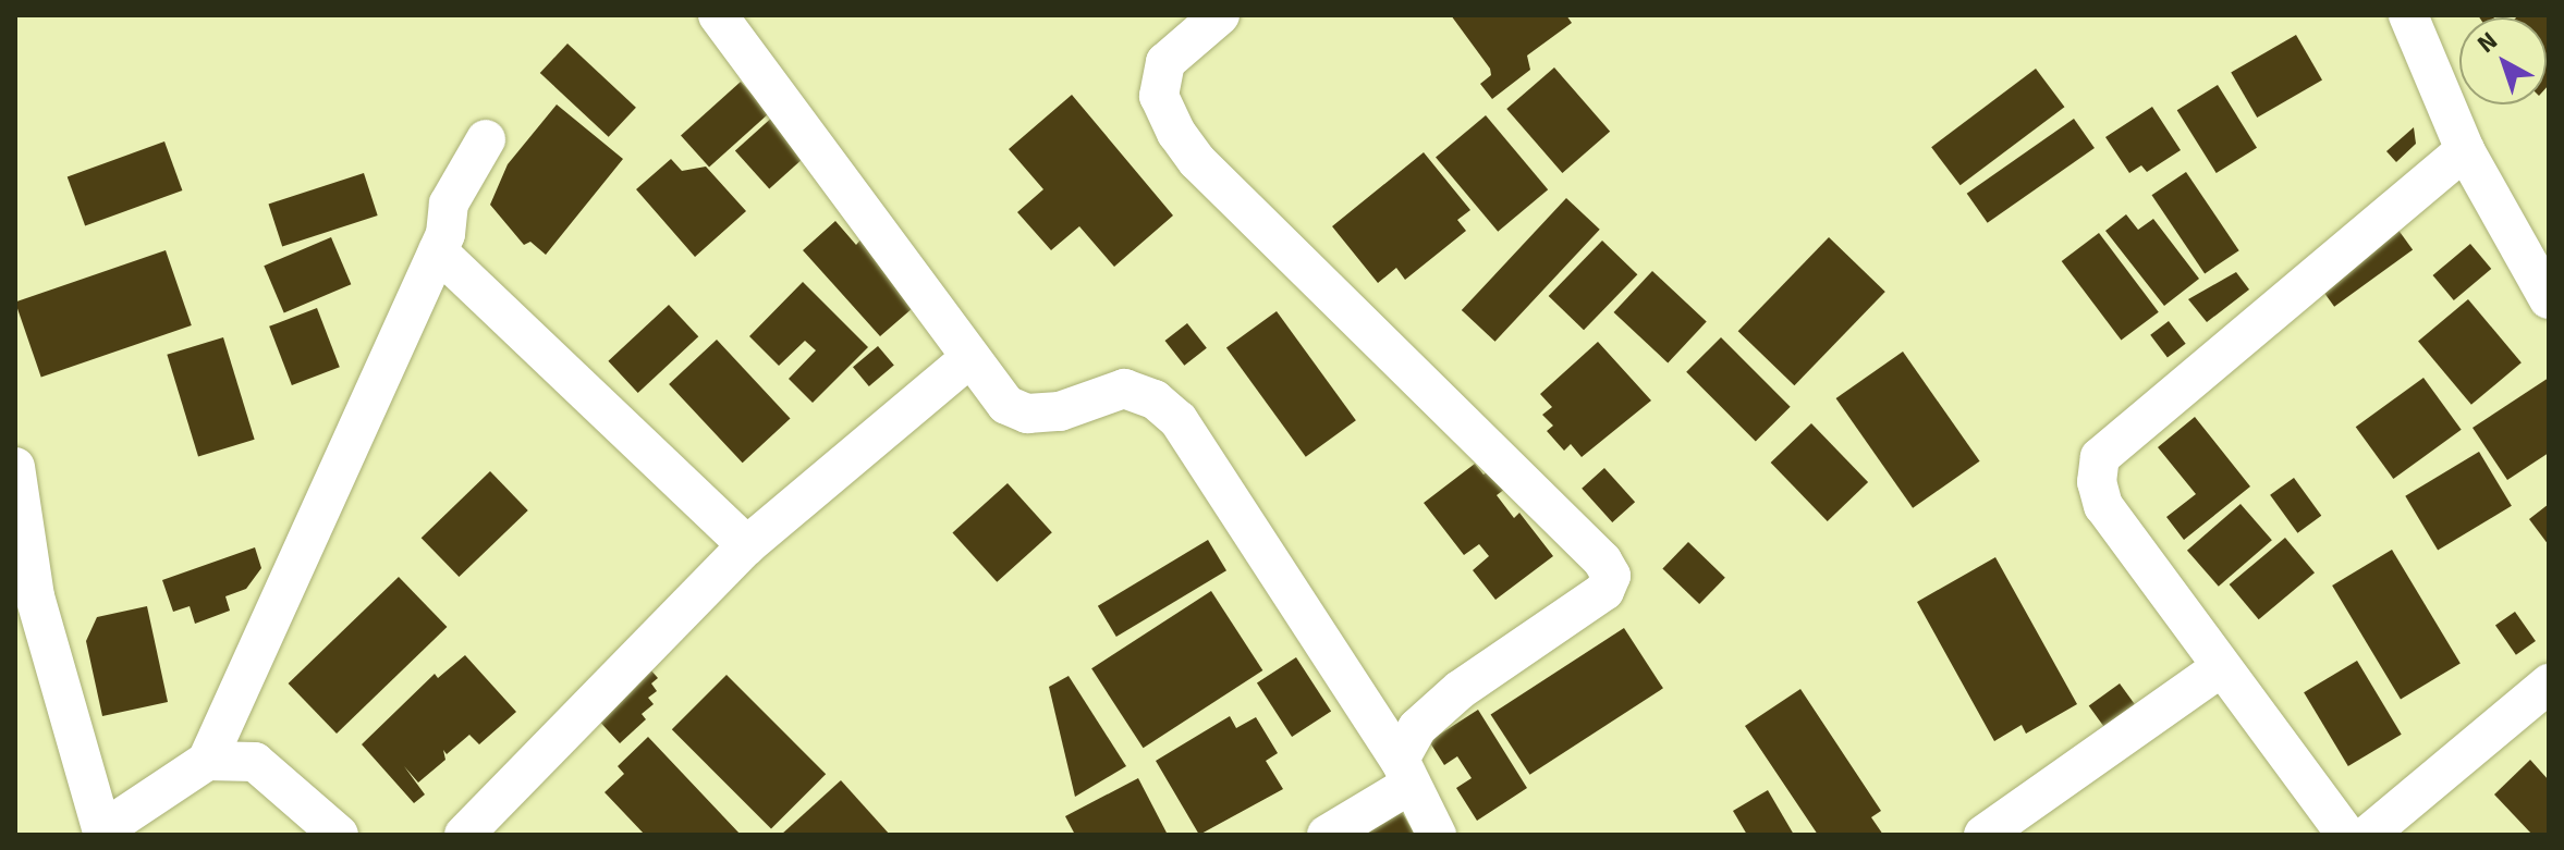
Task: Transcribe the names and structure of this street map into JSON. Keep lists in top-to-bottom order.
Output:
{
  "north": "top left"
}
